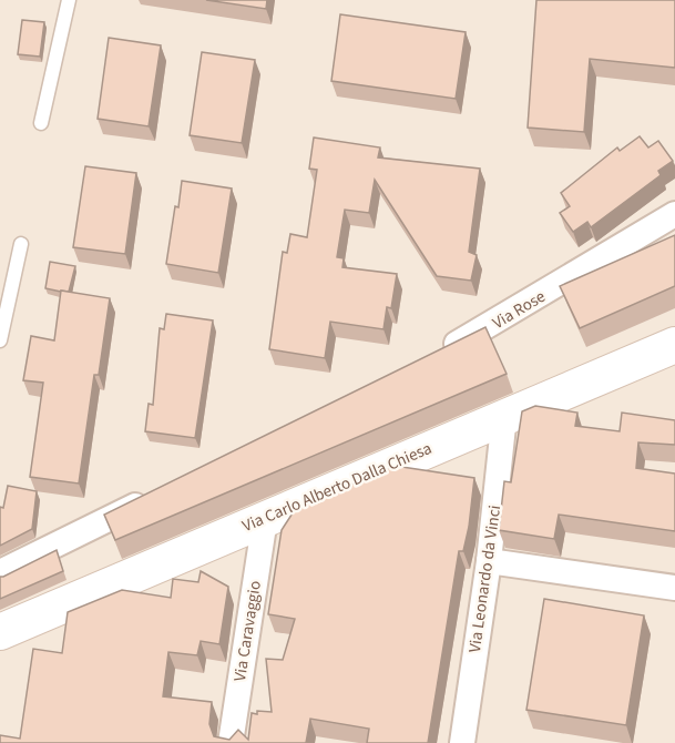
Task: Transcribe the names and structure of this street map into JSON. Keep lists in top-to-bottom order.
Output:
{
  "streets": {
    "street": [
      "Via Rose",
      "Via Carlo Alberto Dalla Chiesa",
      "Via Leonardo da Vinci",
      "Via Caravaggio"
    ]
  },
  "crossings": [
    ["Via Carlo Alberto Dalla Chiesa", "Via Leonardo da Vinci"],
    ["Via Carlo Alberto Dalla Chiesa", "Via Caravaggio"]
  ]
}
